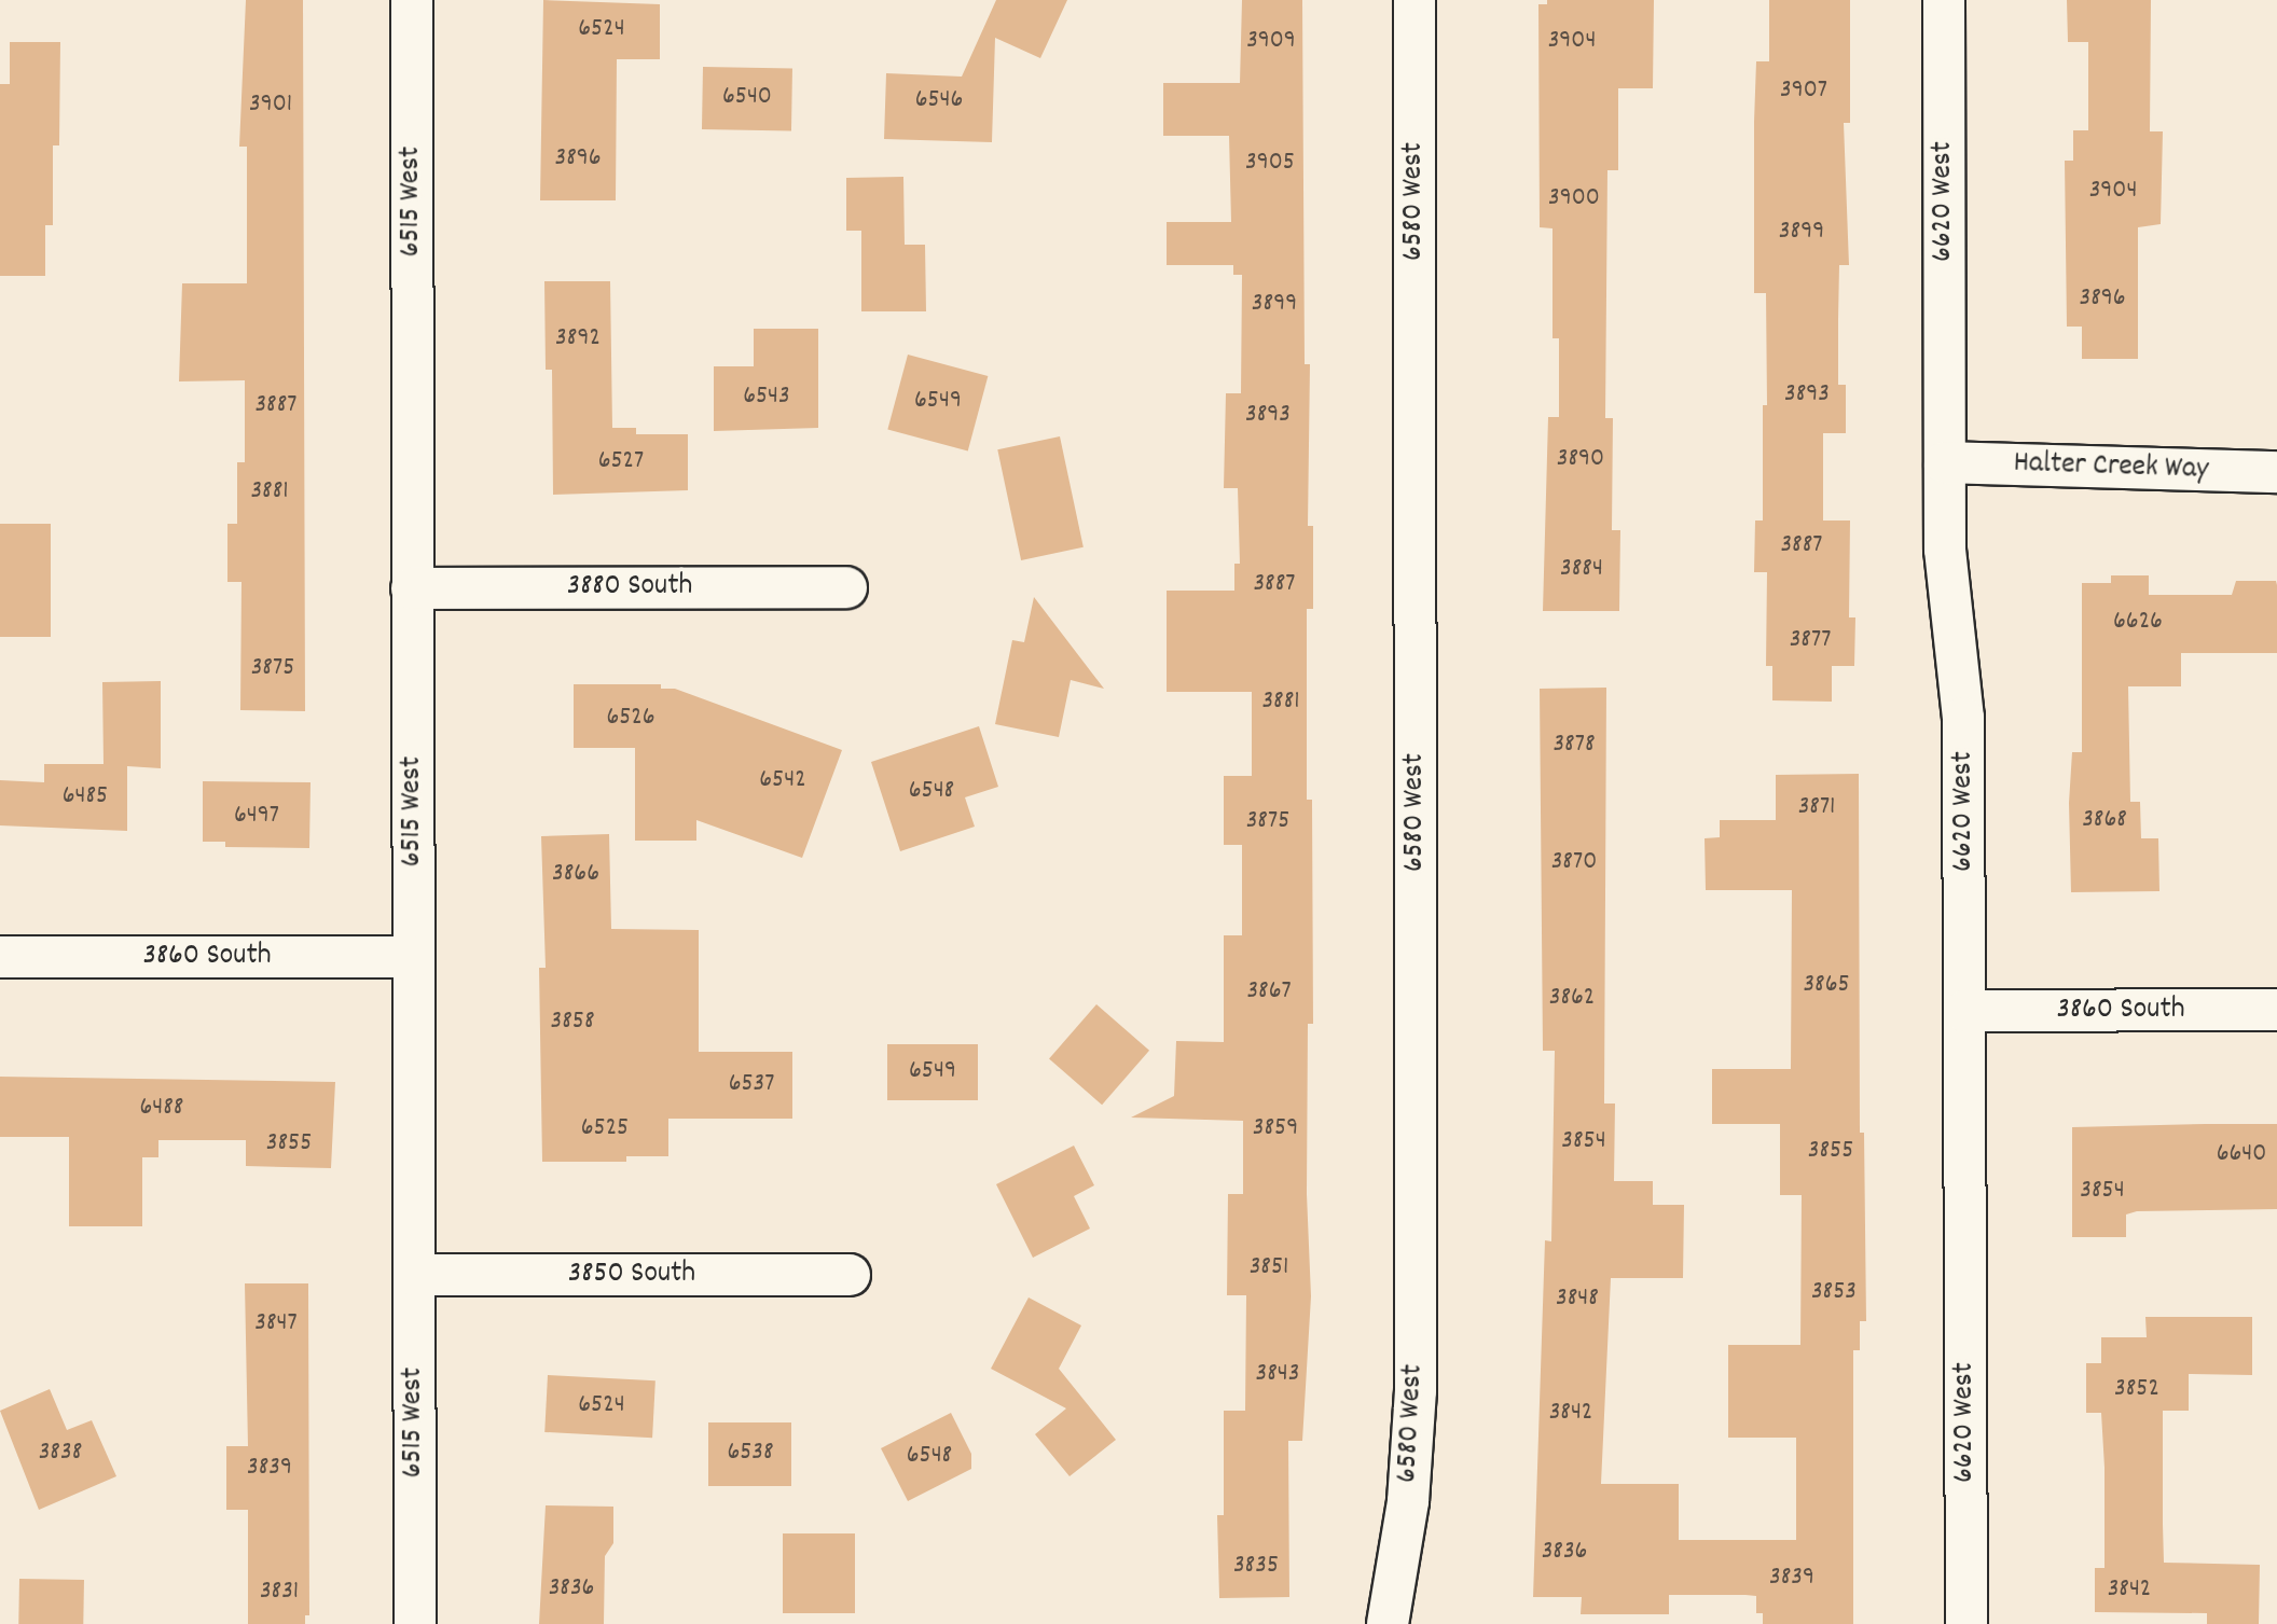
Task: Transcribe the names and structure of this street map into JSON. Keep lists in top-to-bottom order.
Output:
{
  "streets": {
    "street": [
      "6515 West",
      "6580 West",
      "6620 West",
      "Halter Creek Way",
      "3880 South",
      "3860 South",
      "3850 South"
    ]
  },
  "crossings": [
    ["6515 West", "3880 South"],
    ["6515 West", "3860 South"],
    ["6515 West", "3850 South"],
    ["6620 West", "Halter Creek Way"],
    ["6620 West", "3860 South"]
  ],
  "house_numbers": [
    "6524",
    "3909",
    "3904",
    "3907",
    "6540",
    "6546",
    "3901",
    "3896",
    "3905",
    "3904",
    "3900",
    "3899",
    "3896",
    "3899",
    "3892",
    "3893",
    "6543",
    "6549",
    "3887",
    "3893",
    "3890",
    "6527",
    "3881",
    "3887",
    "3884",
    "3887",
    "6626",
    "3877",
    "3875",
    "3881",
    "6526",
    "3878",
    "6542",
    "6548",
    "6485",
    "3871",
    "6497",
    "3868",
    "3875",
    "3870",
    "3866",
    "3865",
    "3867",
    "3862",
    "3858",
    "6549",
    "6537",
    "6488",
    "6525",
    "3859",
    "3854",
    "3855",
    "3855",
    "6640",
    "3854",
    "3851",
    "3853",
    "3848",
    "3847",
    "3843",
    "3852",
    "6524",
    "3842",
    "3838",
    "6538",
    "6548",
    "3839",
    "3836",
    "3835",
    "3839",
    "3836",
    "3842",
    "3831"
  ]
}
